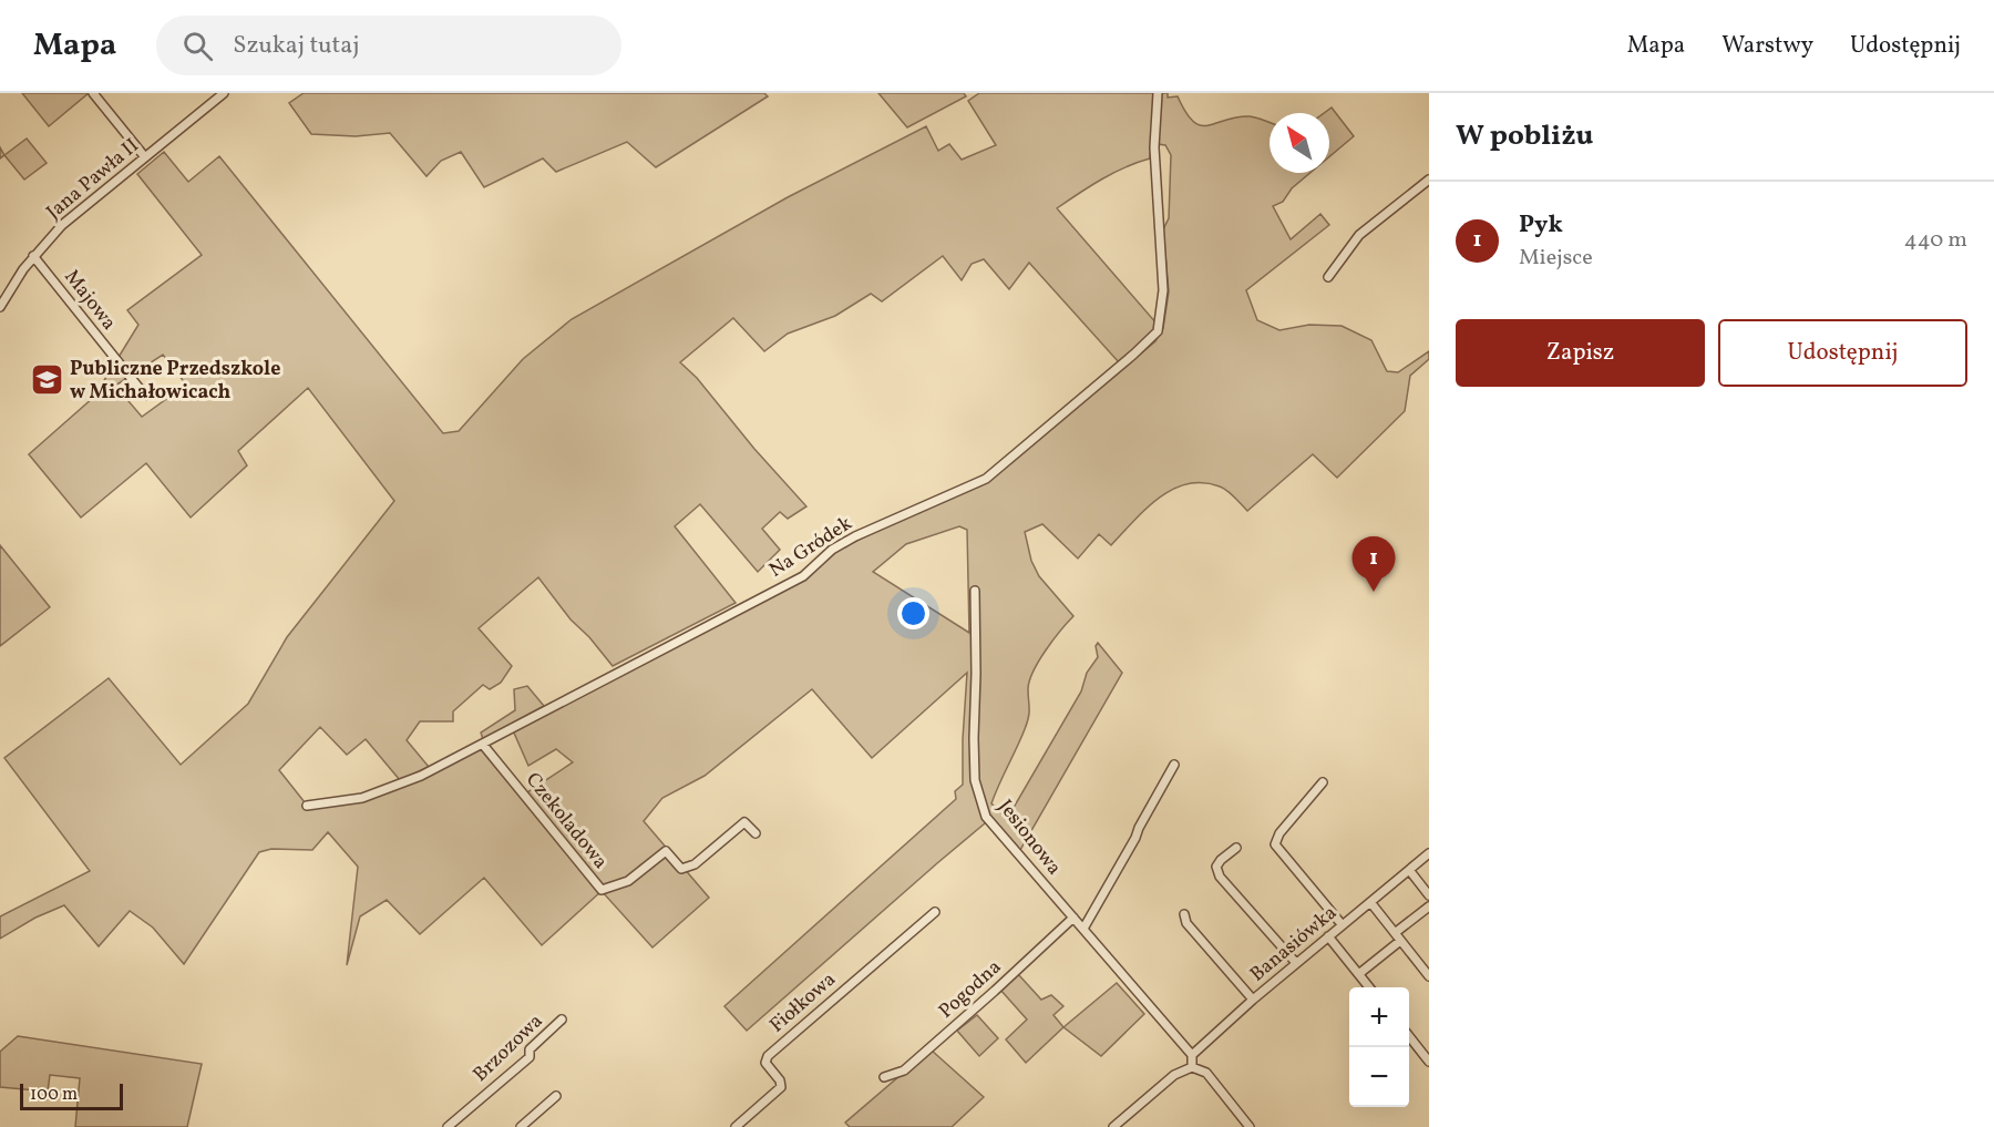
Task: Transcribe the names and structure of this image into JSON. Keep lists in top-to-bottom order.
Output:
{
  "streets": {
    "street": [
      "Jana Pawła II",
      "Majowa",
      "Na Gródek",
      "Czekoladowa",
      "Jesionowa",
      "Banasiówka",
      "Pogodna",
      "Fiołkowa",
      "Brzozowa"
    ]
  },
  "crossings": [
    ["Jana Pawła II", "Majowa"],
    ["Na Gródek", "Czekoladowa"],
    ["Jesionowa", "Banasiówka"],
    ["Jesionowa", "Pogodna"]
  ],
  "places": {
    "school or university": ["Publiczne Przedszkole w Michałowicach"]
  },
  "scale_bar": "100 m",
  "north": "top left",
  "page": {
    "header": "Mapa",
    "search": "Szukaj tutaj",
    "nav": ["Mapa", "Warstwy", "Udostępnij"],
    "heading": "W pobliżu",
    "list": [
      {
        "mark": "1",
        "name": "Pyk",
        "note": "Miejsce",
        "value": "440 m"
      }
    ],
    "buttons": ["Zapisz", "Udostępnij"],
    "pins": "1",
    "map_buttons": ["+", "−"],
    "scale": "100 m"
  }
}
